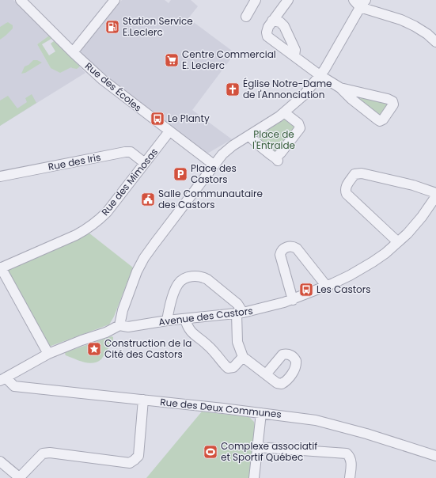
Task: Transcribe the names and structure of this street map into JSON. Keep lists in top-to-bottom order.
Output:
{
  "streets": {
    "street": [
      "Rue des Écoles",
      "Rue des Iris",
      "Rue des Mimosas",
      "Avenue des Castors",
      "Rue des Deux Communes"
    ]
  },
  "crossings": [
    ["Rue des Écoles", "Rue des Mimosas"],
    ["Rue des Iris", "Rue des Mimosas"],
    ["Avenue des Castors", "Rue des Deux Communes"]
  ],
  "parks": ["Place de l'Entraide"],
  "places": {
    "fuel station": ["Station Service E.Leclerc"],
    "supermarket": ["Centre Commercial E. Leclerc"],
    "church": ["Église Notre-Dame de l'Annonciation"],
    "bus stop": ["Le Planty", "Les Castors"],
    "parking": ["Place des Castors"],
    "public building": ["Salle Communautaire des Castors"],
    "place": ["Construction de la Cité des Castors"],
    "sports": ["Complexe associatif et Sportif Québec"]
  }
}
